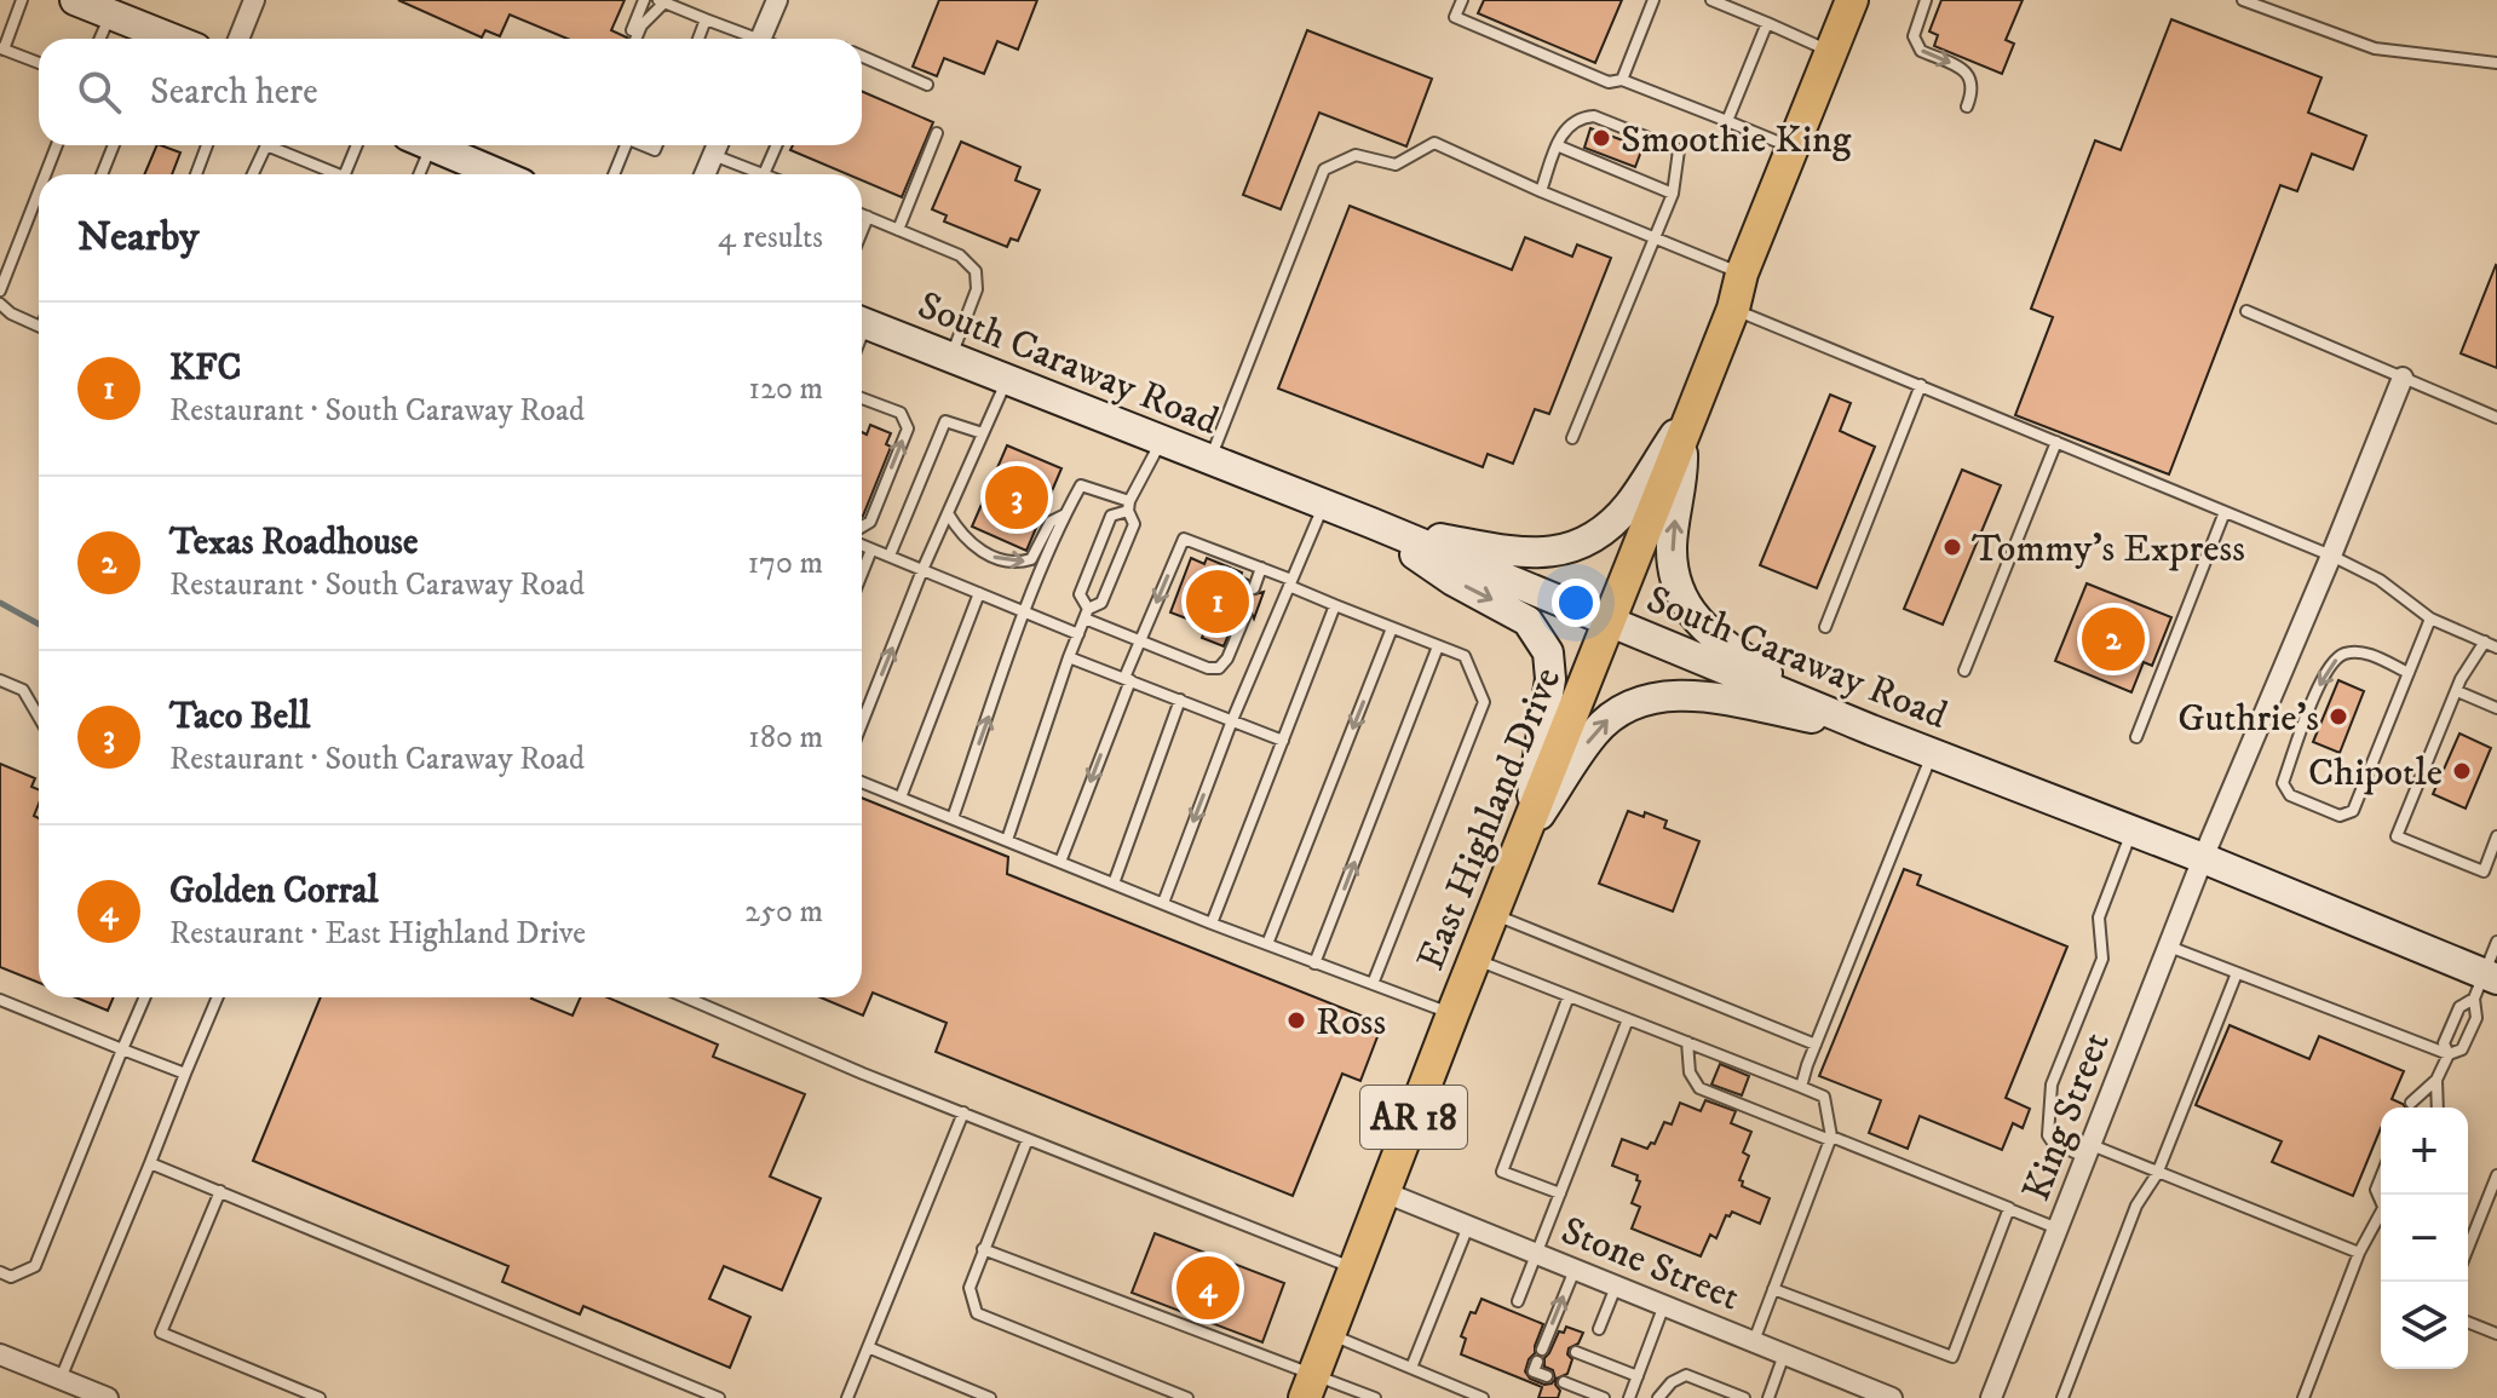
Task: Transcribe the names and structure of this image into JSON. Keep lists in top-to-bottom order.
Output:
{
  "streets": {
    "main road": ["South Caraway Road", "East Highland Drive", "AR 18"],
    "street": ["King Street", "Stone Street"]
  },
  "crossings": [
    ["South Caraway Road", "East Highland Drive"],
    ["South Caraway Road", "King Street"],
    ["East Highland Drive", "Stone Street"]
  ],
  "places": [
    "Smoothie King",
    "Tommy's Express",
    "Guthrie's",
    "Chipotle",
    "Ross"
  ],
  "page": {
    "search": "Search here",
    "heading": ["Nearby", "4 results"],
    "list": [
      {
        "mark": "1",
        "name": "KFC",
        "note": "Restaurant · South Caraway Road",
        "value": "120 m"
      },
      {
        "mark": "2",
        "name": "Texas Roadhouse",
        "note": "Restaurant · South Caraway Road",
        "value": "170 m"
      },
      {
        "mark": "3",
        "name": "Taco Bell",
        "note": "Restaurant · South Caraway Road",
        "value": "180 m"
      },
      {
        "mark": "4",
        "name": "Golden Corral",
        "note": "Restaurant · East Highland Drive",
        "value": "250 m"
      }
    ],
    "pins": [
      "3",
      "1",
      "2",
      "4"
    ],
    "map_buttons": ["+", "−"]
  }
}
